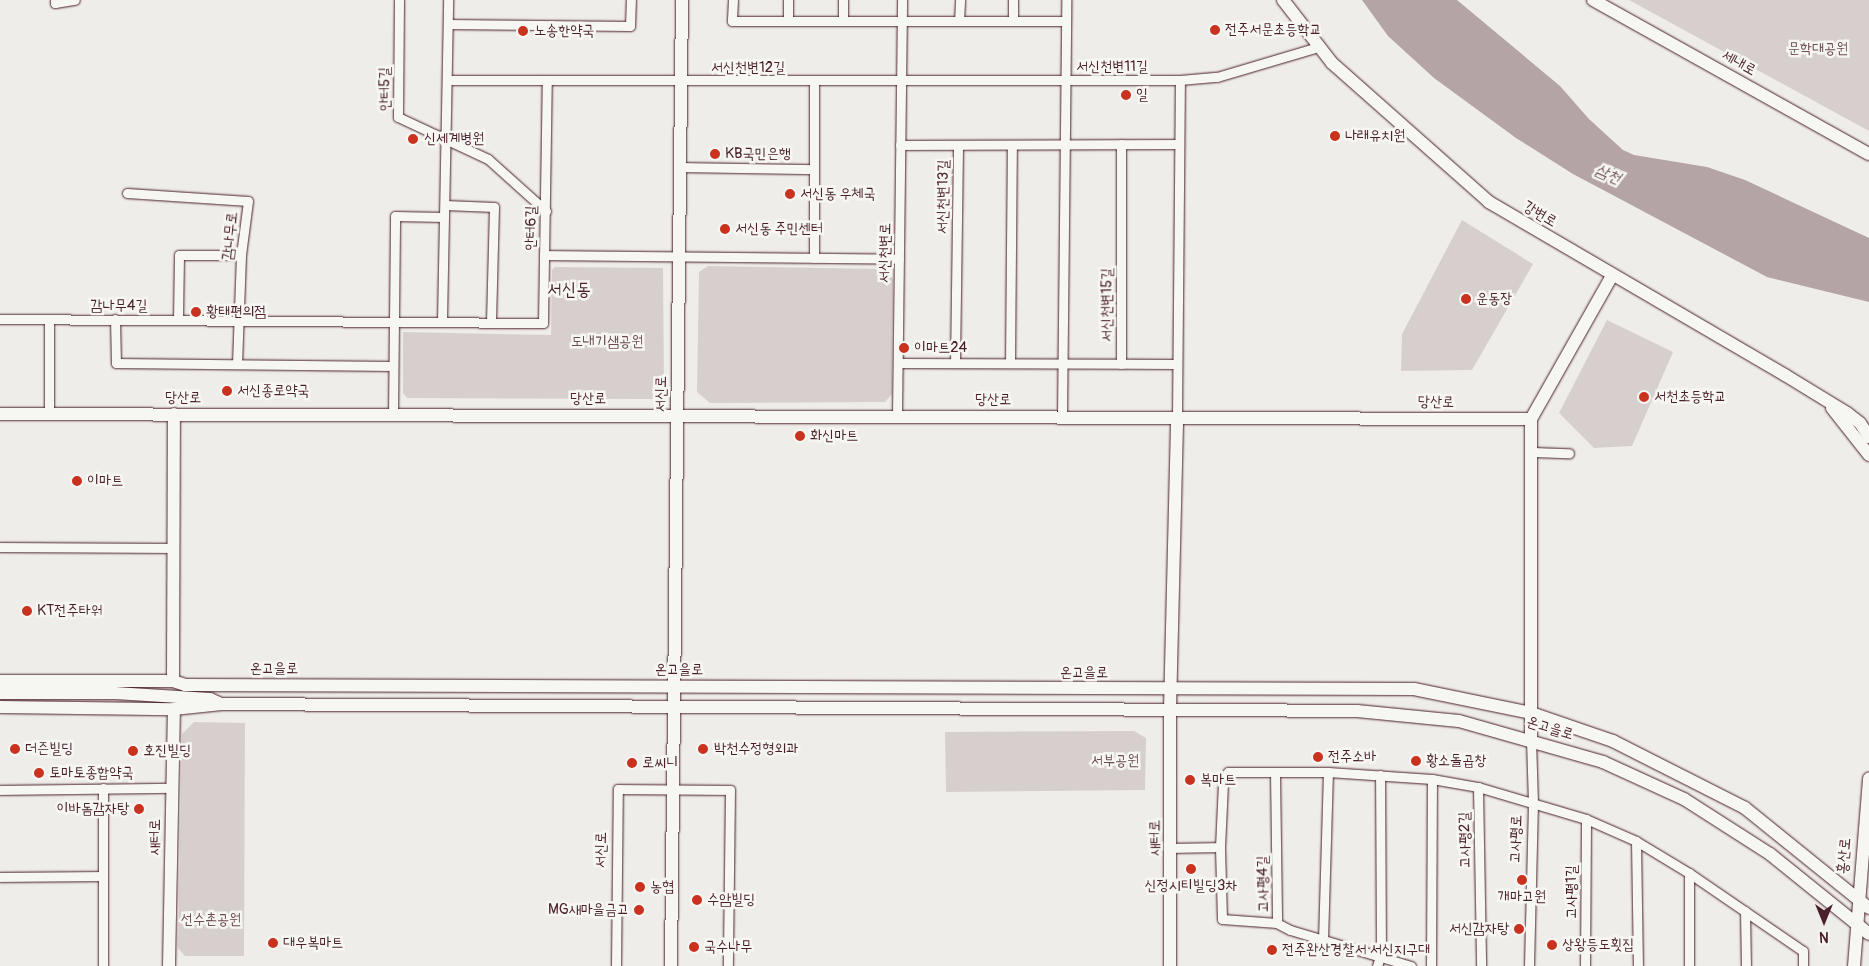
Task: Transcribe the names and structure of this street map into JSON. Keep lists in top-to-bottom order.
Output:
{
  "streets": {
    "street": [
      "세내로",
      "서신천변11길",
      "서신천변12길",
      "안터5길",
      "서신천변13길",
      "강변로",
      "안터6길",
      "감나무로",
      "서신천변로",
      "서신천변15길",
      "감나무4길",
      "서신로",
      "당산로",
      "온고을로",
      "새터로",
      "고사평로",
      "고사평2길",
      "홍산로",
      "고사평4길",
      "고사평1길"
    ]
  },
  "crossings": [
    ["서신천변11길", "서신천변12길"],
    ["서신천변11길", "강변로"],
    ["서신천변11길", "서신천변로"],
    ["서신천변12길", "서신천변로"],
    ["서신천변12길", "서신로"],
    ["안터5길", "안터6길"],
    ["서신천변13길", "서신천변로"],
    ["서신천변13길", "서신천변15길"],
    ["안터6길", "감나무로"],
    ["안터6길", "감나무4길"],
    ["감나무로", "감나무4길"],
    ["서신천변로", "서신천변15길"],
    ["서신천변로", "당산로"],
    ["서신로", "당산로"],
    ["서신로", "온고을로"],
    ["당산로", "온고을로"],
    ["온고을로", "새터로"],
    ["온고을로", "고사평로"],
    ["온고을로", "홍산로"]
  ],
  "districts": ["서신동"],
  "water": ["삼천"],
  "parks": [
    "문학대공원",
    "도내기샘공원",
    "서부공원",
    "선수촌공원"
  ],
  "places": [
    "전주서문초등학교",
    "노송한약국",
    "일",
    "나래유치원",
    "신세계병원",
    "KB국민은행",
    "서신동 우체국",
    "서신동 주민센터",
    "운동장",
    "황태편의점",
    "이마트24",
    "서신종로약국",
    "서천초등학교",
    "화신마트",
    "이마트",
    "KT전주타워",
    "더즌빌딩",
    "박천수정형외과",
    "호진빌딩",
    "전주소바",
    "황소돌곱창",
    "로씨니",
    "토마토종합약국",
    "복마트",
    "이바돔감자탕",
    "신정시티빌딩3차",
    "개마고원",
    "농협",
    "수암빌딩",
    "MG새마을금고",
    "서신감자탕",
    "대우복마트",
    "상왕등도횟집",
    "국수나무",
    "전주완산경찰서 서신지구대"
  ],
  "north": "bottom"
}
